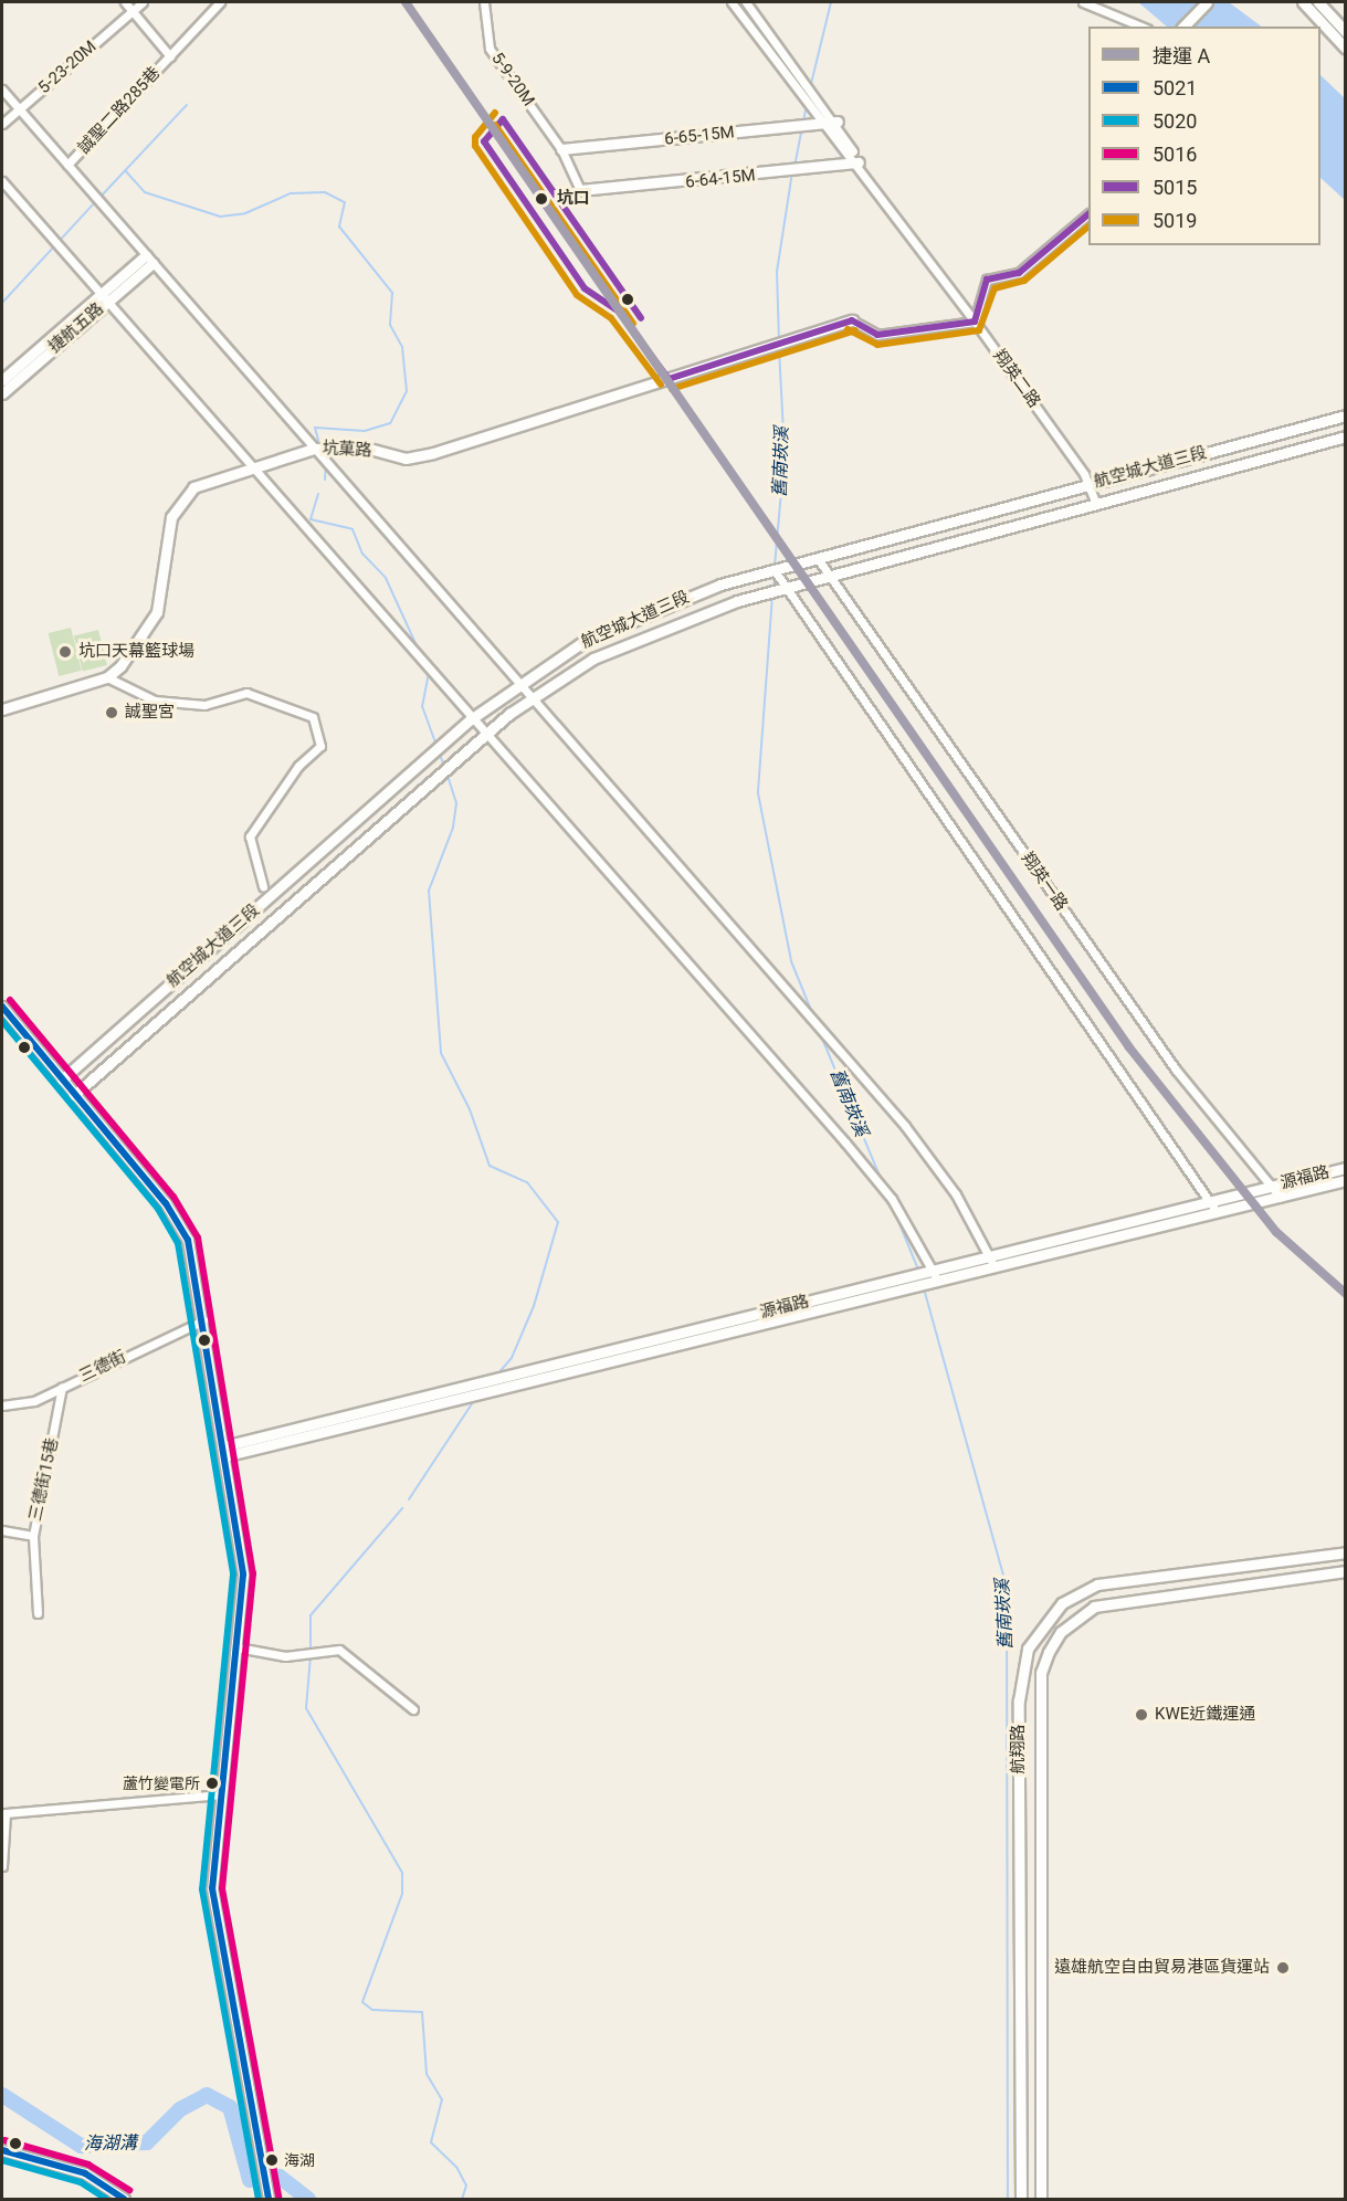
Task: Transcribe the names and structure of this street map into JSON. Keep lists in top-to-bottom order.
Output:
{
  "streets": {
    "street": [
      "5-23-20M",
      "5-9-20M",
      "誠聖二路285巷",
      "6-65-15M",
      "6-64-15M",
      "捷航五路",
      "翔英二路",
      "坑菓路",
      "航空城大道三段",
      "翔英一路",
      "源福路",
      "三德街",
      "三德街15巷",
      "航翔路"
    ]
  },
  "crossings": [
    ["5-9-20M", "6-65-15M"],
    ["5-9-20M", "6-64-15M"],
    ["6-65-15M", "翔英二路"],
    ["6-64-15M", "翔英二路"],
    ["翔英二路", "航空城大道三段"],
    ["航空城大道三段", "翔英一路"],
    ["翔英一路", "源福路"],
    ["三德街", "三德街15巷"]
  ],
  "water": ["舊南崁溪", "海湖溝"],
  "places": [
    "坑口",
    "坑口天幕籃球場",
    "誠聖宮",
    "KWE近鐵運通",
    "蘆竹變電所",
    "遠雄航空自由貿易港區貨運站",
    "海湖"
  ],
  "lines": [
    "metro line A",
    "transit line 5019",
    "transit line 5015",
    "transit line 5016",
    "transit line 5021",
    "transit line 5020"
  ],
  "legend": [
    "捷運 A",
    "5021",
    "5020",
    "5016",
    "5015",
    "5019"
  ]
}
